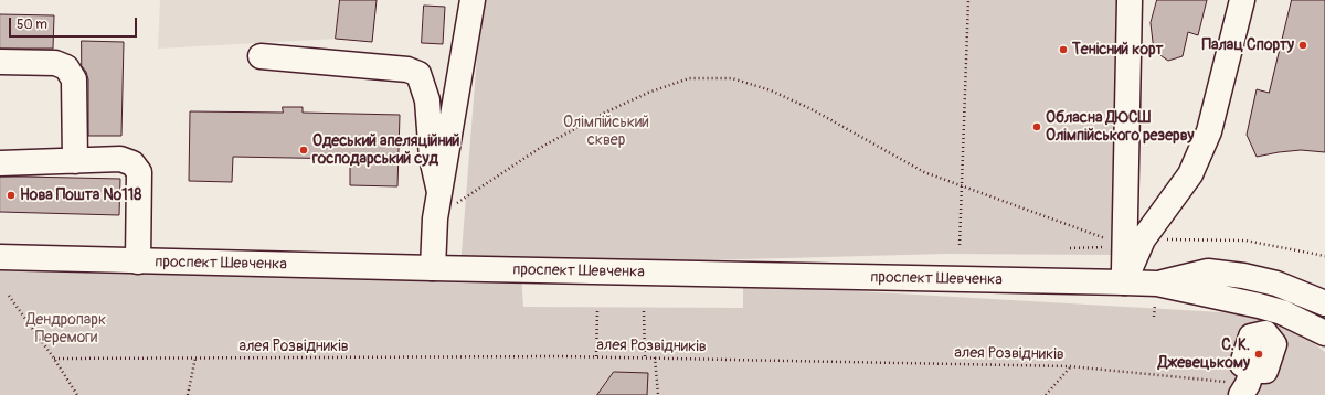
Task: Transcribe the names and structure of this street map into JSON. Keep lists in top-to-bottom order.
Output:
{
  "streets": {
    "main road": ["проспект Шевченка"],
    "path": ["алея Розвідників"]
  },
  "parks": ["Олімпійський сквер", "Дендропарк Перемоги"],
  "places": [
    "Палац Спорту",
    "Тенісний корт",
    "Обласна ДЮСШ Олімпійського резерву",
    "Одеський апеляційний господарський суд",
    "Нова Пошта №118",
    "С. К. Джевецькому"
  ],
  "scale_bar": "50 m"
}
